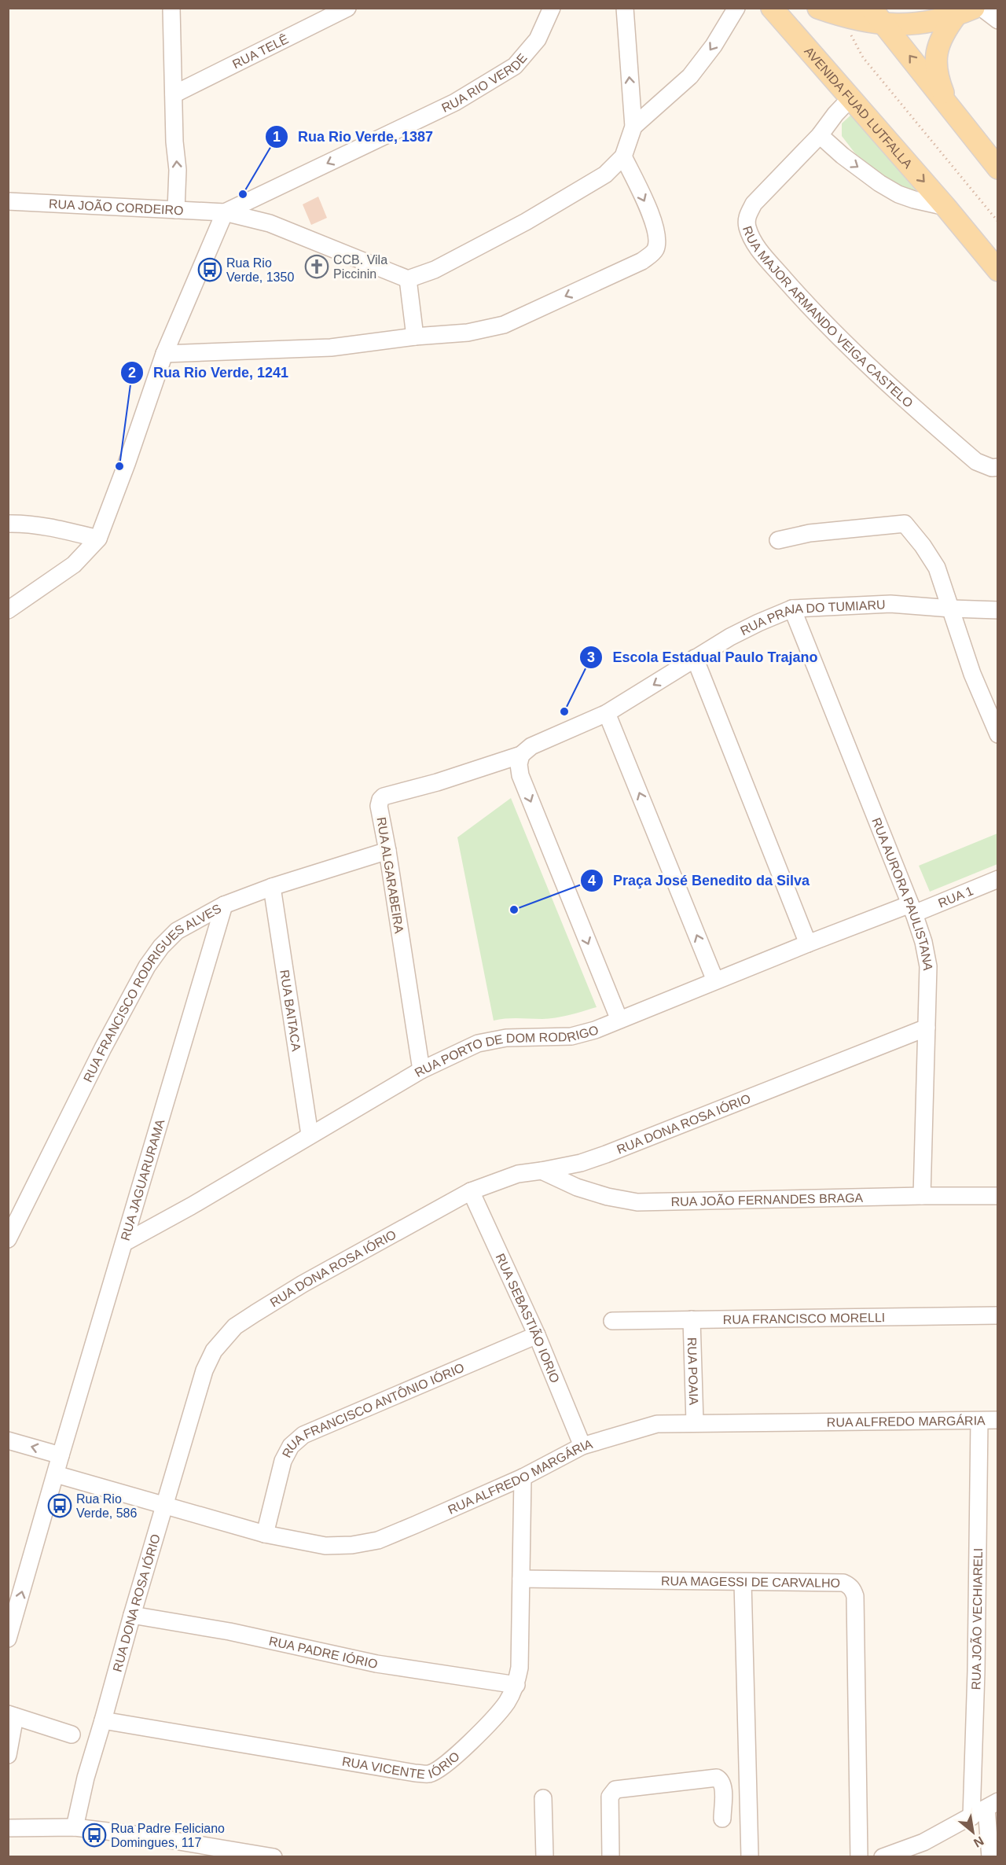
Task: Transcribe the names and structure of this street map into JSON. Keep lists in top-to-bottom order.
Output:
{
  "streets": {
    "main road": ["AVENIDA FUAD LUTFALLA"],
    "street": [
      "RUA TELÊ",
      "RUA RIO VERDE",
      "RUA JOÃO CORDEIRO",
      "RUA MAJOR ARMANDO VEIGA CASTELO",
      "RUA PRAIA DO TUMIARU",
      "RUA ALGARABEIRA",
      "RUA AURORA PAULISTANA",
      "RUA 1",
      "RUA FRANCISCO RODRIGUES ALVES",
      "RUA BAITACA",
      "RUA PORTO DE DOM RODRIGO",
      "RUA DONA ROSA IÓRIO",
      "RUA JAGUARURAMA",
      "RUA JOÃO FERNANDES BRAGA",
      "RUA FRANCISCO MORELLI",
      "RUA SEBASTIÃO IORIO",
      "RUA POAIA",
      "RUA FRANCISCO ANTÔNIO IÓRIO",
      "RUA ALFREDO MARGÁRIA",
      "RUA MAGESSI DE CARVALHO",
      "RUA JOÃO VECHIARELI",
      "RUA PADRE IÓRIO",
      "RUA VICENTE IÓRIO"
    ]
  },
  "crossings": [
    ["RUA RIO VERDE", "RUA JOÃO CORDEIRO"],
    ["AVENIDA FUAD LUTFALLA", "RUA MAJOR ARMANDO VEIGA CASTELO"],
    ["RUA PRAIA DO TUMIARU", "RUA ALGARABEIRA"],
    ["RUA PRAIA DO TUMIARU", "RUA AURORA PAULISTANA"],
    ["RUA ALGARABEIRA", "RUA FRANCISCO RODRIGUES ALVES"],
    ["RUA ALGARABEIRA", "RUA PORTO DE DOM RODRIGO"],
    ["RUA AURORA PAULISTANA", "RUA 1"],
    ["RUA AURORA PAULISTANA", "RUA PORTO DE DOM RODRIGO"],
    ["RUA AURORA PAULISTANA", "RUA DONA ROSA IÓRIO"],
    ["RUA AURORA PAULISTANA", "RUA JOÃO FERNANDES BRAGA"],
    ["RUA 1", "RUA PORTO DE DOM RODRIGO"],
    ["RUA FRANCISCO RODRIGUES ALVES", "RUA BAITACA"],
    ["RUA FRANCISCO RODRIGUES ALVES", "RUA JAGUARURAMA"],
    ["RUA BAITACA", "RUA PORTO DE DOM RODRIGO"],
    ["RUA PORTO DE DOM RODRIGO", "RUA JAGUARURAMA"],
    ["RUA DONA ROSA IÓRIO", "RUA JOÃO FERNANDES BRAGA"],
    ["RUA DONA ROSA IÓRIO", "RUA SEBASTIÃO IORIO"],
    ["RUA DONA ROSA IÓRIO", "RUA ALFREDO MARGÁRIA"],
    ["RUA DONA ROSA IÓRIO", "RUA PADRE IÓRIO"],
    ["RUA DONA ROSA IÓRIO", "RUA VICENTE IÓRIO"],
    ["RUA FRANCISCO MORELLI", "RUA POAIA"],
    ["RUA SEBASTIÃO IORIO", "RUA FRANCISCO ANTÔNIO IÓRIO"],
    ["RUA SEBASTIÃO IORIO", "RUA ALFREDO MARGÁRIA"],
    ["RUA POAIA", "RUA ALFREDO MARGÁRIA"],
    ["RUA FRANCISCO ANTÔNIO IÓRIO", "RUA ALFREDO MARGÁRIA"],
    ["RUA ALFREDO MARGÁRIA", "RUA JOÃO VECHIARELI"],
    ["RUA ALFREDO MARGÁRIA", "RUA VICENTE IÓRIO"],
    ["RUA MAGESSI DE CARVALHO", "RUA VICENTE IÓRIO"],
    ["RUA PADRE IÓRIO", "RUA VICENTE IÓRIO"]
  ],
  "places": {
    "other": [
      "Rua Rio Verde, 1387",
      "Rua Rio Verde, 1241",
      "Escola Estadual Paulo Trajano",
      "Praça José Benedito da Silva"
    ],
    "church": ["CCB. Vila Piccinin"],
    "bus stop": ["Rua Rio Verde, 1350", "Rua Rio Verde, 586", "Rua Padre Feliciano Domingues, 117"]
  },
  "north": "bottom right"
}
